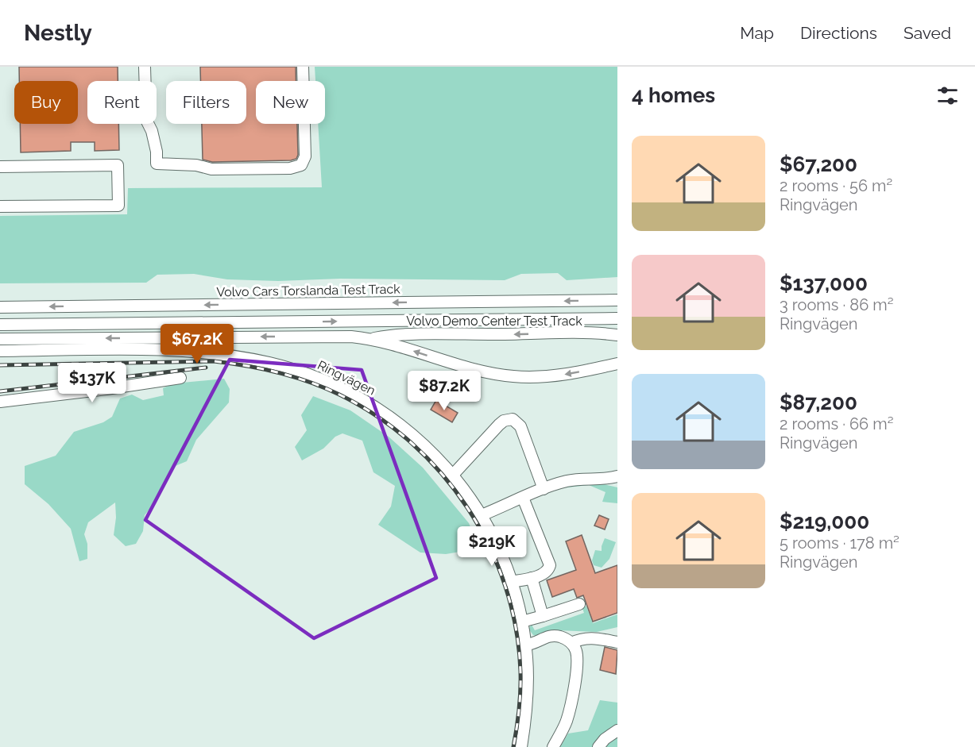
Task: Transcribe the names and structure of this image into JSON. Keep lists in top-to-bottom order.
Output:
{
  "streets": {
    "street": ["Volvo Cars Torslanda Test Track", "Volvo Demo Center Test Track", "Ringvägen"]
  },
  "page": {
    "header": "Nestly",
    "nav": ["Map", "Directions", "Saved"],
    "heading": "4 homes",
    "chip": [
      "Buy",
      "Rent",
      "Filters",
      "New"
    ],
    "list": [
      {
        "name": "$67,200",
        "note": "2 rooms · 56 m² · Ringvägen"
      },
      {
        "name": "$137,000",
        "note": "3 rooms · 86 m² · Ringvägen"
      },
      {
        "name": "$87,200",
        "note": "2 rooms · 66 m² · Ringvägen"
      },
      {
        "name": "$219,000",
        "note": "5 rooms · 178 m² · Ringvägen"
      }
    ],
    "price": [
      "$67.2K",
      "$137K",
      "$87.2K",
      "$219K"
    ]
  }
}
